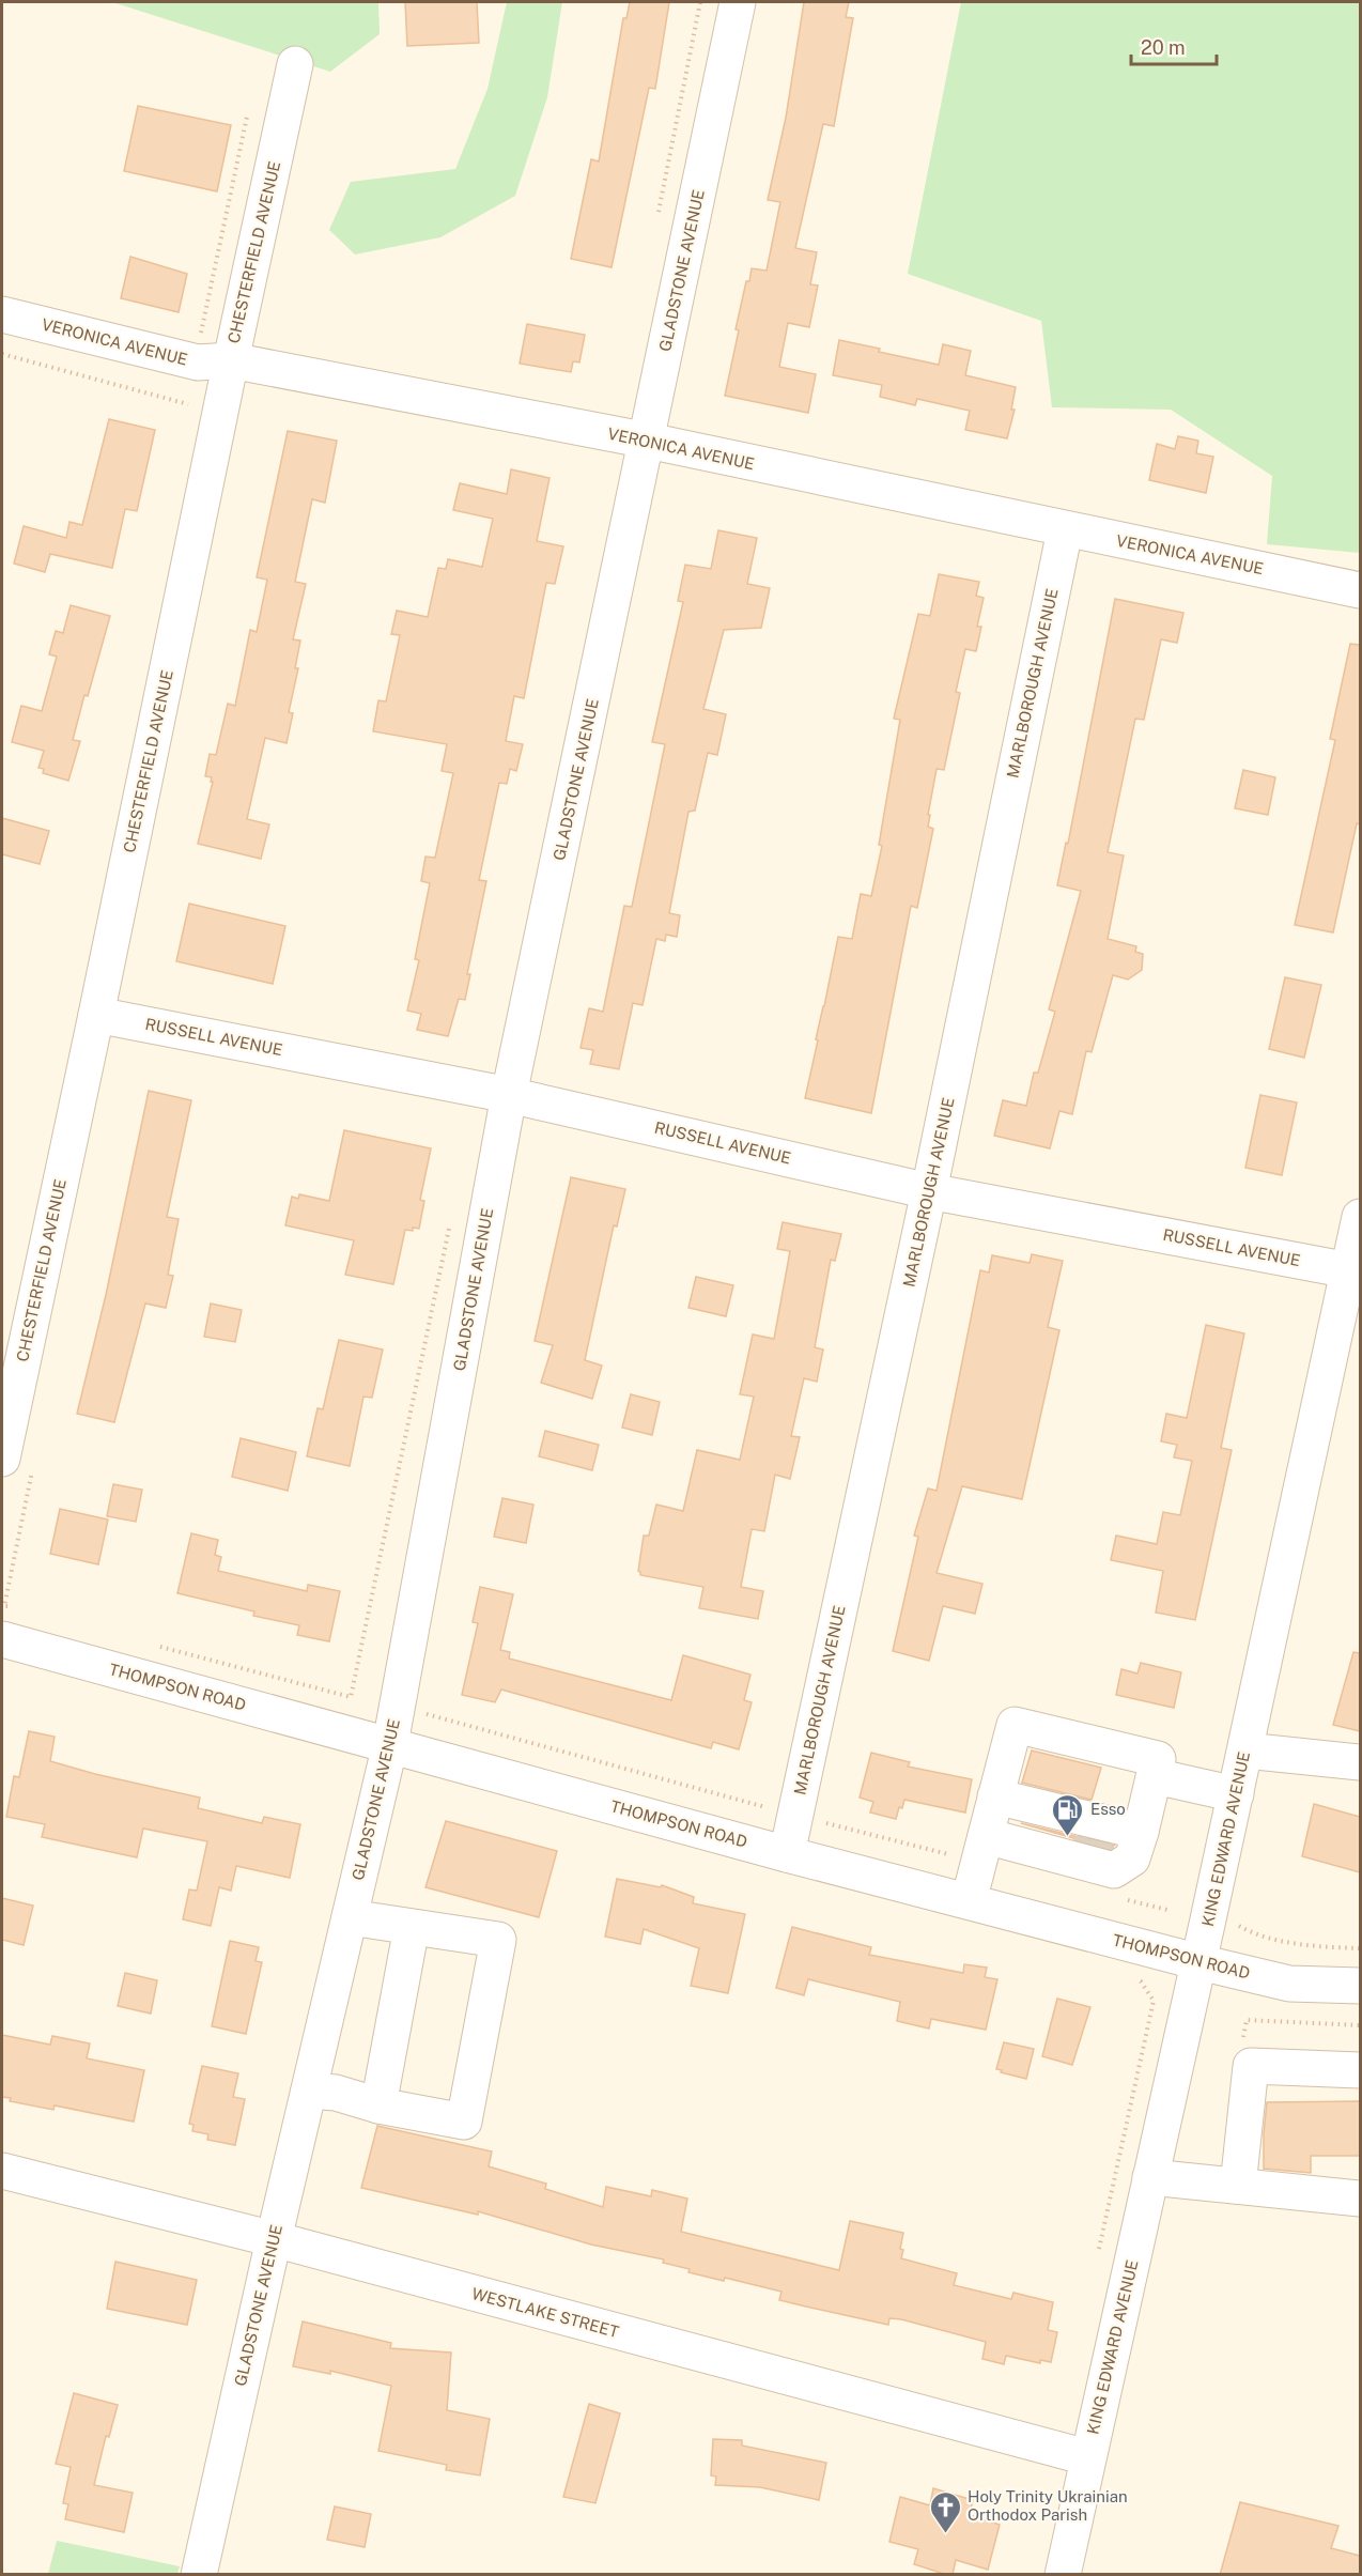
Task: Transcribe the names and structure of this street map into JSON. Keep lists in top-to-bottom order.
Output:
{
  "streets": {
    "street": [
      "CHESTERFIELD AVENUE",
      "GLADSTONE AVENUE",
      "VERONICA AVENUE",
      "MARLBOROUGH AVENUE",
      "RUSSELL AVENUE",
      "THOMPSON ROAD",
      "KING EDWARD AVENUE",
      "WESTLAKE STREET"
    ]
  },
  "crossings": [
    ["CHESTERFIELD AVENUE", "VERONICA AVENUE"],
    ["CHESTERFIELD AVENUE", "RUSSELL AVENUE"],
    ["GLADSTONE AVENUE", "VERONICA AVENUE"],
    ["GLADSTONE AVENUE", "RUSSELL AVENUE"],
    ["GLADSTONE AVENUE", "THOMPSON ROAD"],
    ["GLADSTONE AVENUE", "WESTLAKE STREET"],
    ["VERONICA AVENUE", "MARLBOROUGH AVENUE"],
    ["MARLBOROUGH AVENUE", "RUSSELL AVENUE"],
    ["MARLBOROUGH AVENUE", "THOMPSON ROAD"],
    ["RUSSELL AVENUE", "KING EDWARD AVENUE"],
    ["THOMPSON ROAD", "KING EDWARD AVENUE"],
    ["KING EDWARD AVENUE", "WESTLAKE STREET"]
  ],
  "places": {
    "fuel station": ["Esso"],
    "church": ["Holy Trinity Ukrainian Orthodox Parish"]
  },
  "scale_bar": "20 m"
}
